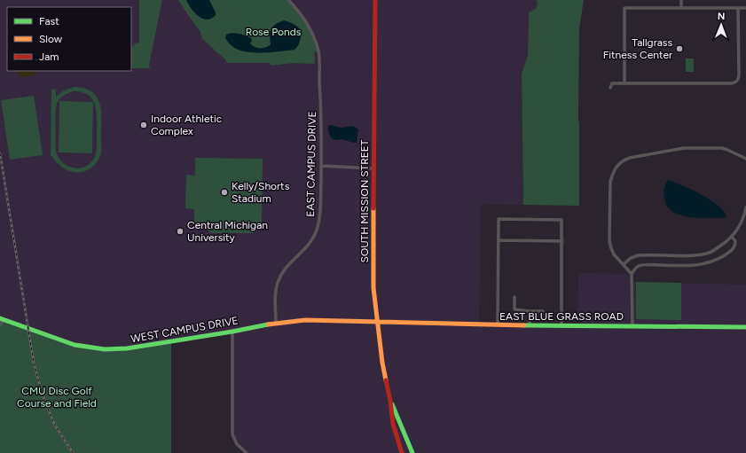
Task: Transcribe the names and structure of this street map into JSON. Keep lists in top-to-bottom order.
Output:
{
  "streets": {
    "street": [
      "EAST CAMPUS DRIVE",
      "SOUTH MISSION STREET",
      "EAST BLUE GRASS ROAD",
      "WEST CAMPUS DRIVE"
    ]
  },
  "crossings": [
    ["EAST CAMPUS DRIVE", "WEST CAMPUS DRIVE"],
    ["SOUTH MISSION STREET", "EAST BLUE GRASS ROAD"],
    ["SOUTH MISSION STREET", "WEST CAMPUS DRIVE"],
    ["EAST BLUE GRASS ROAD", "WEST CAMPUS DRIVE"]
  ],
  "parks": ["Rose Ponds", "CMU Disc Golf Course and Field"],
  "places": [
    "Tallgrass Fitness Center",
    "Indoor Athletic Complex",
    "Kelly/Shorts Stadium",
    "Central Michigan University"
  ],
  "legend": ["Fast", "Slow", "Jam"],
  "north": "top"
}
